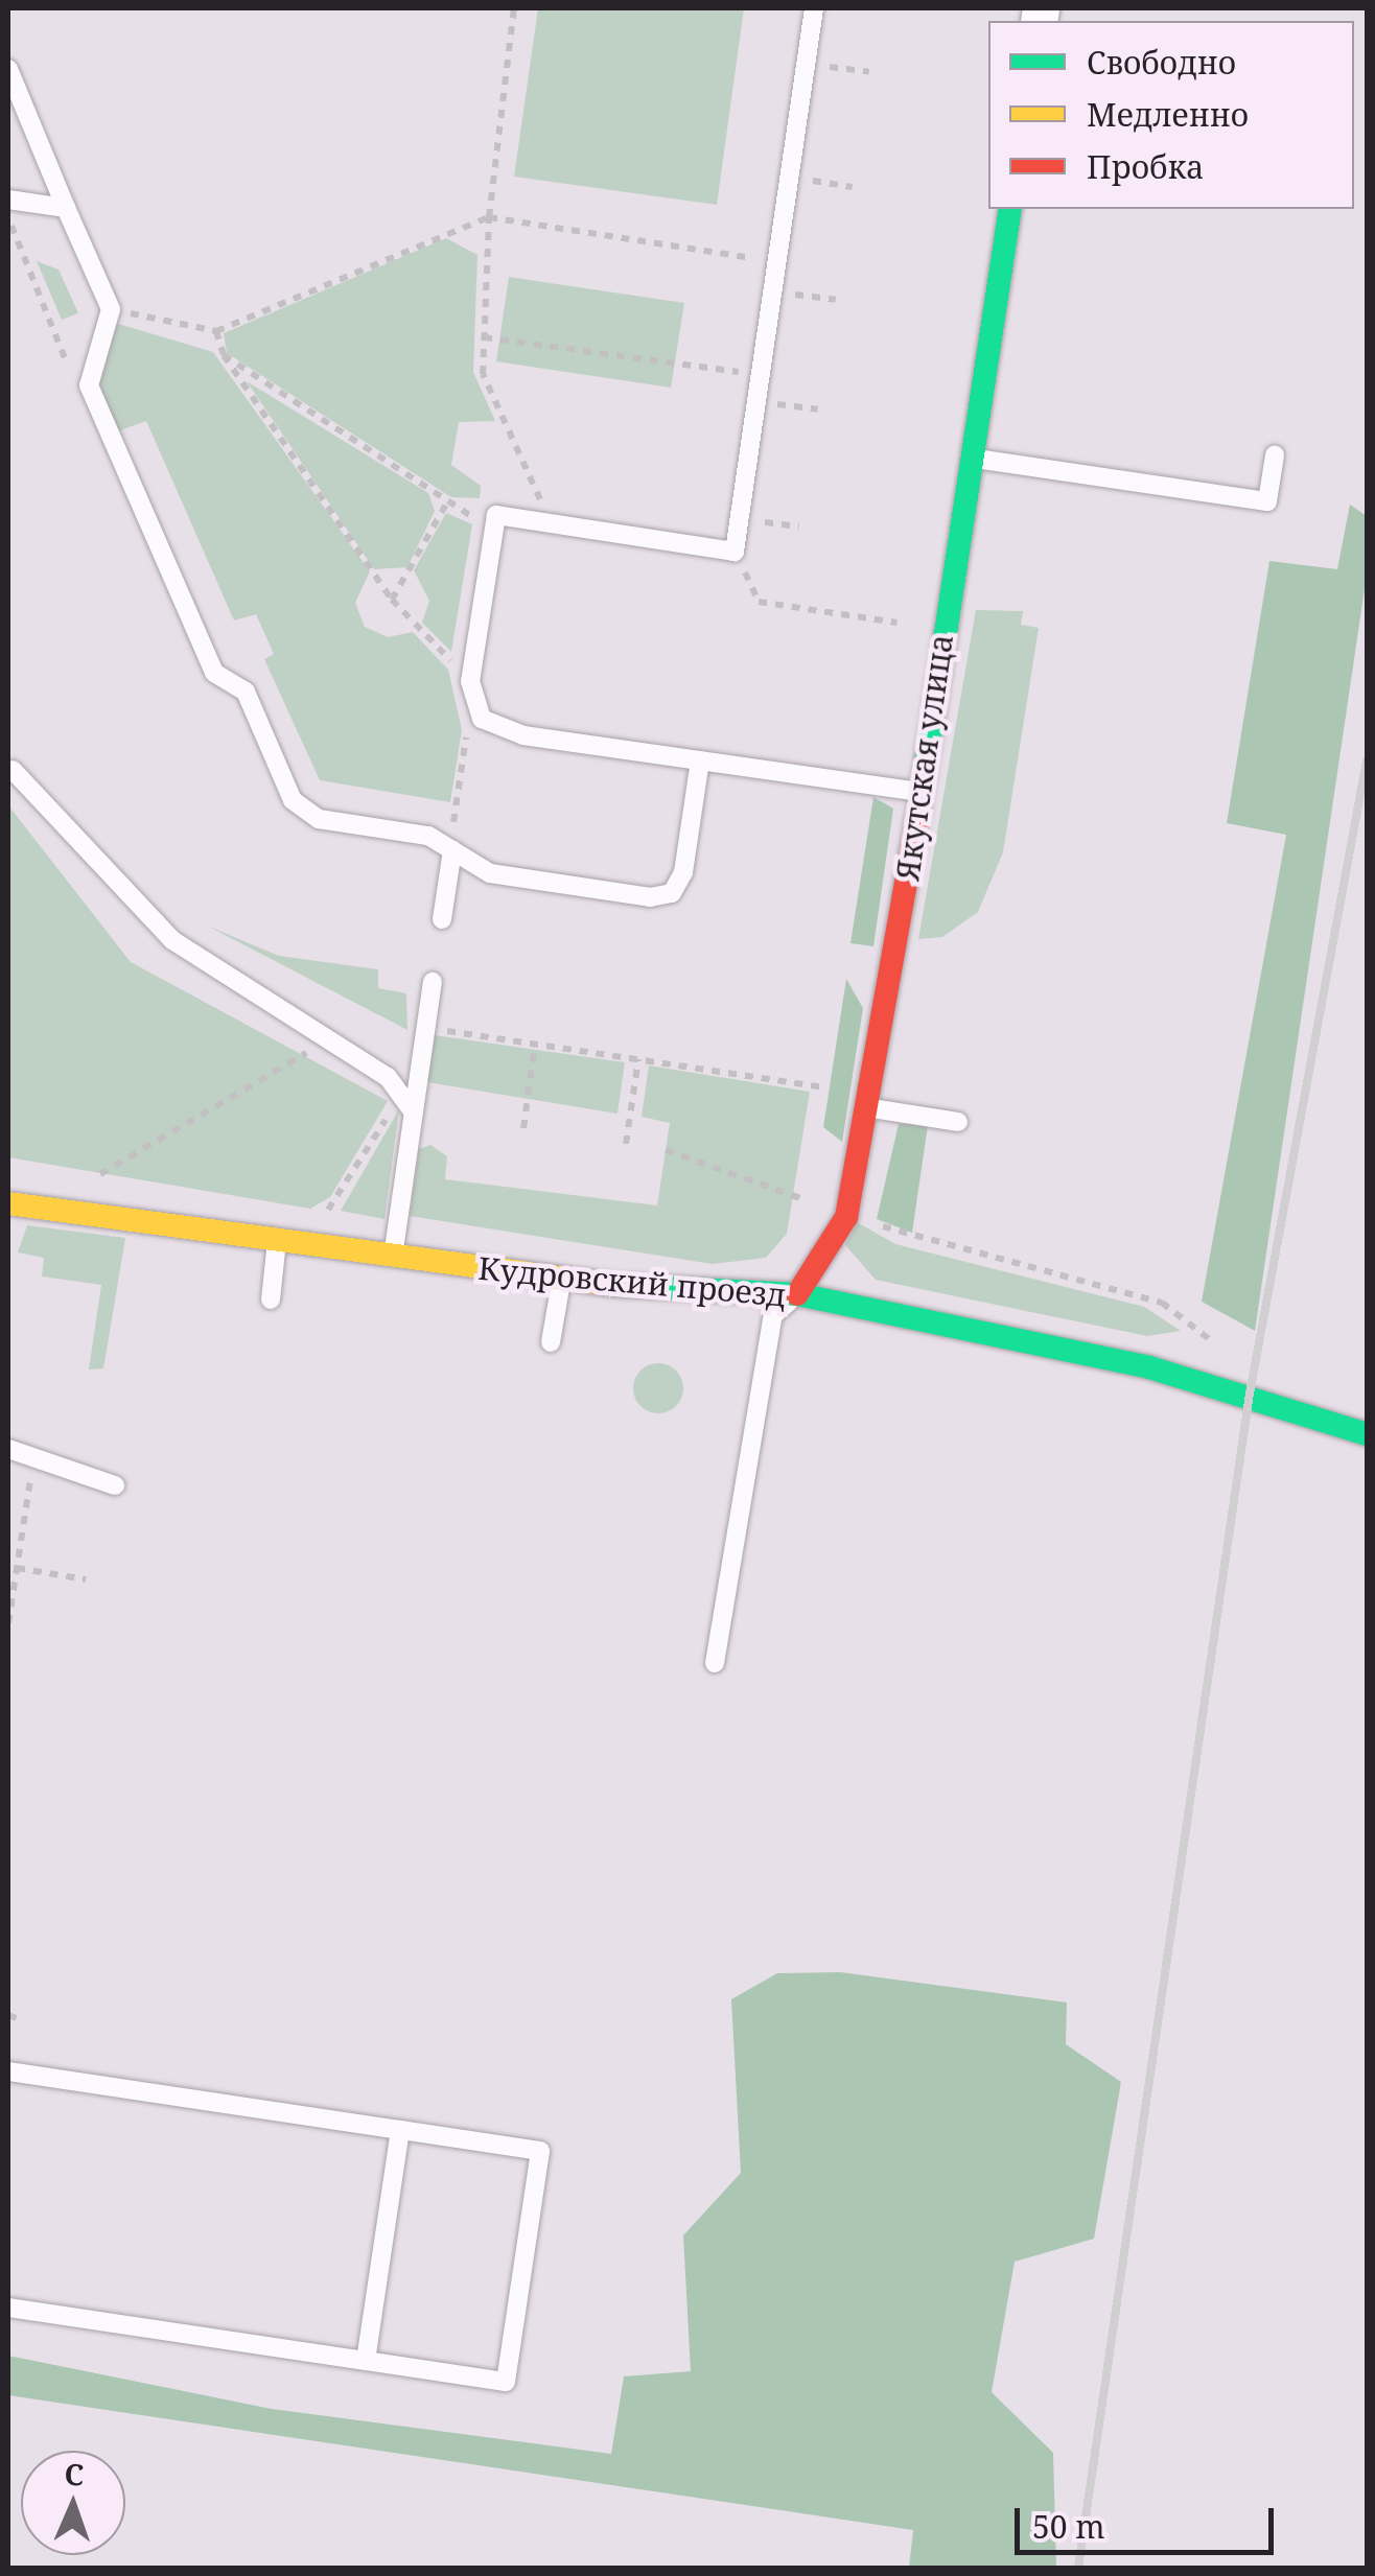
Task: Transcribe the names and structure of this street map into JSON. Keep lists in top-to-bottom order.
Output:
{
  "streets": {
    "street": ["Якутская улица", "Кудровский проезд"]
  },
  "crossings": [
    ["Якутская улица", "Кудровский проезд"]
  ],
  "legend": ["Свободно", "Медленно", "Пробка"],
  "scale_bar": "50 m",
  "north": "top"
}
